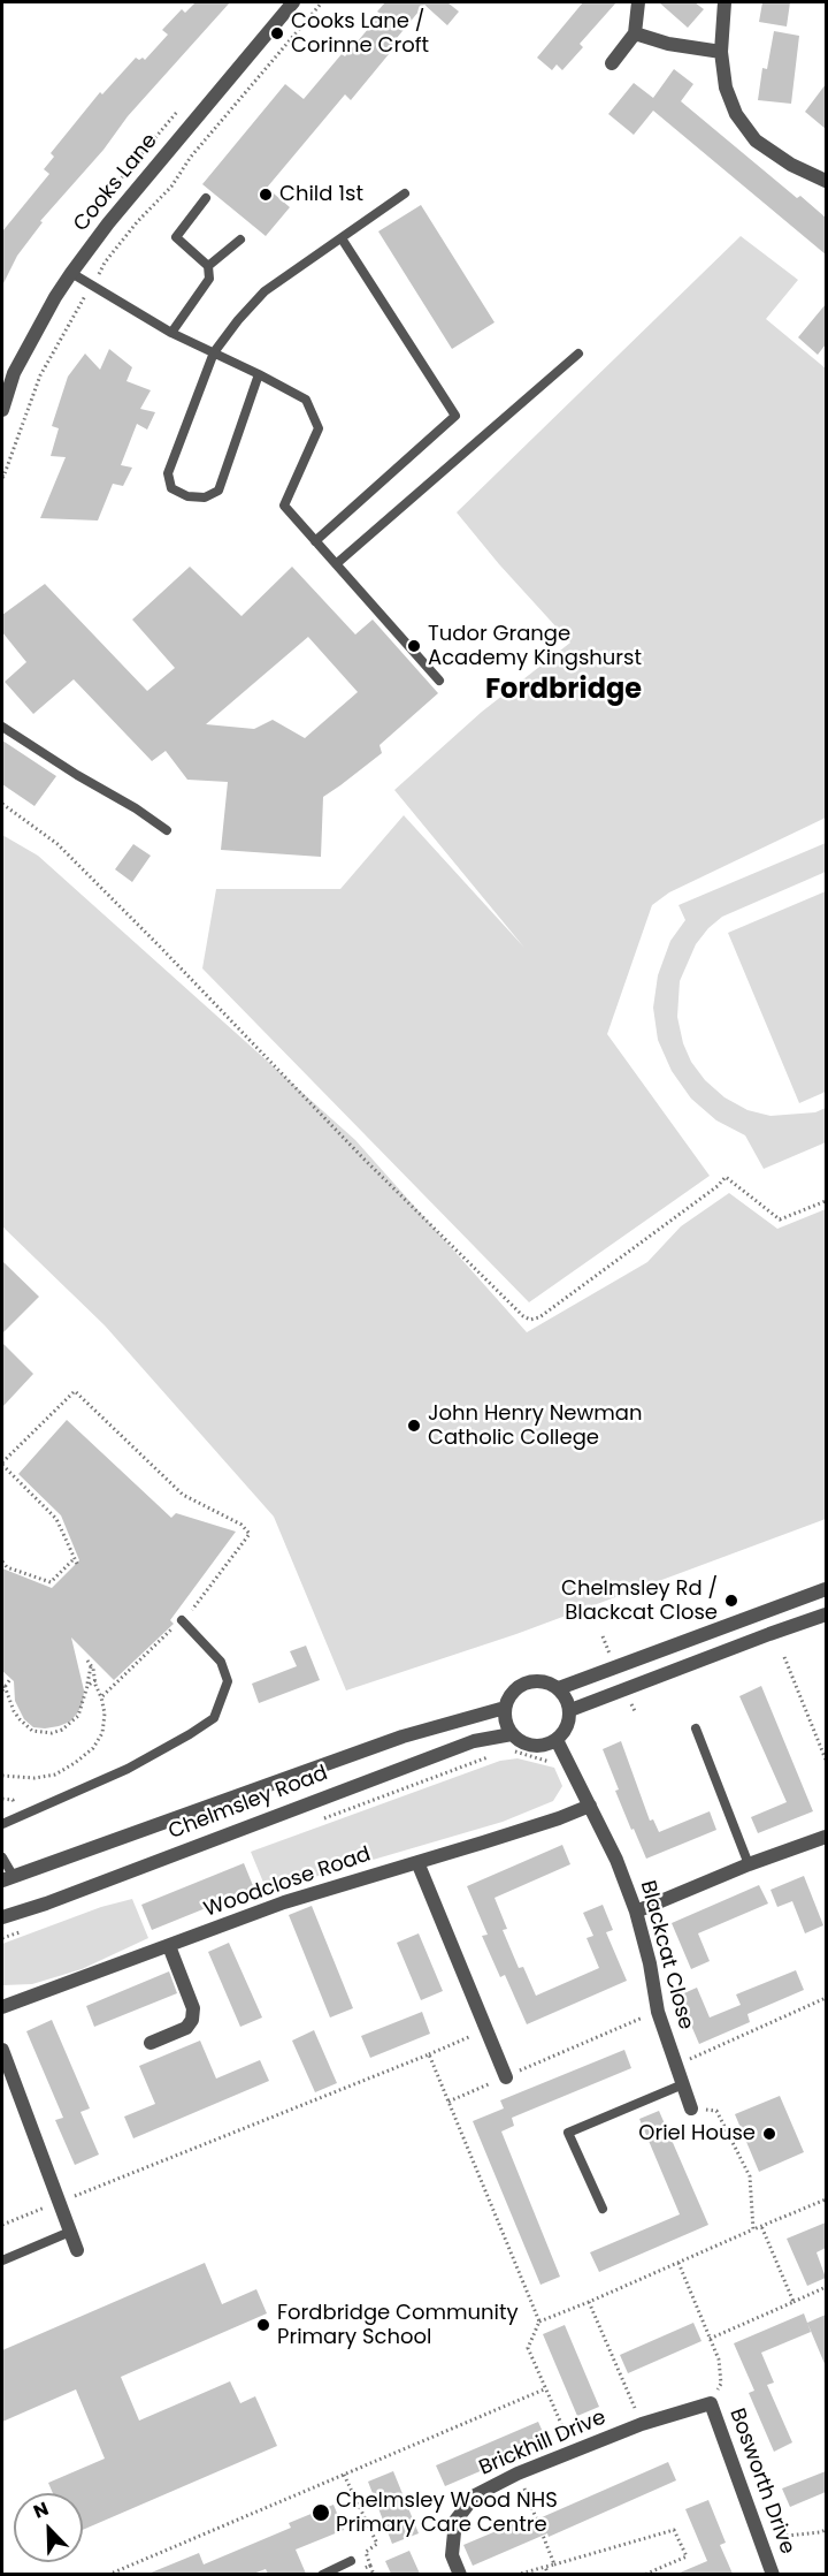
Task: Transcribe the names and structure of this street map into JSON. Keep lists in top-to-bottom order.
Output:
{
  "streets": {
    "street": [
      "Cooks Lane",
      "Chelmsley Road",
      "Woodclose Road",
      "Blackcat Close",
      "Brickhill Drive",
      "Bosworth Drive"
    ]
  },
  "crossings": [
    ["Chelmsley Road", "Blackcat Close"],
    ["Woodclose Road", "Blackcat Close"],
    ["Brickhill Drive", "Bosworth Drive"]
  ],
  "districts": ["Fordbridge"],
  "places": [
    "Cooks Lane / Corinne Croft",
    "Child 1st",
    "Tudor Grange Academy Kingshurst",
    "John Henry Newman Catholic College",
    "Chelmsley Rd / Blackcat Close",
    "Oriel House",
    "Fordbridge Community Primary School",
    "Chelmsley Wood NHS Primary Care Centre"
  ],
  "north": "top left"
}
